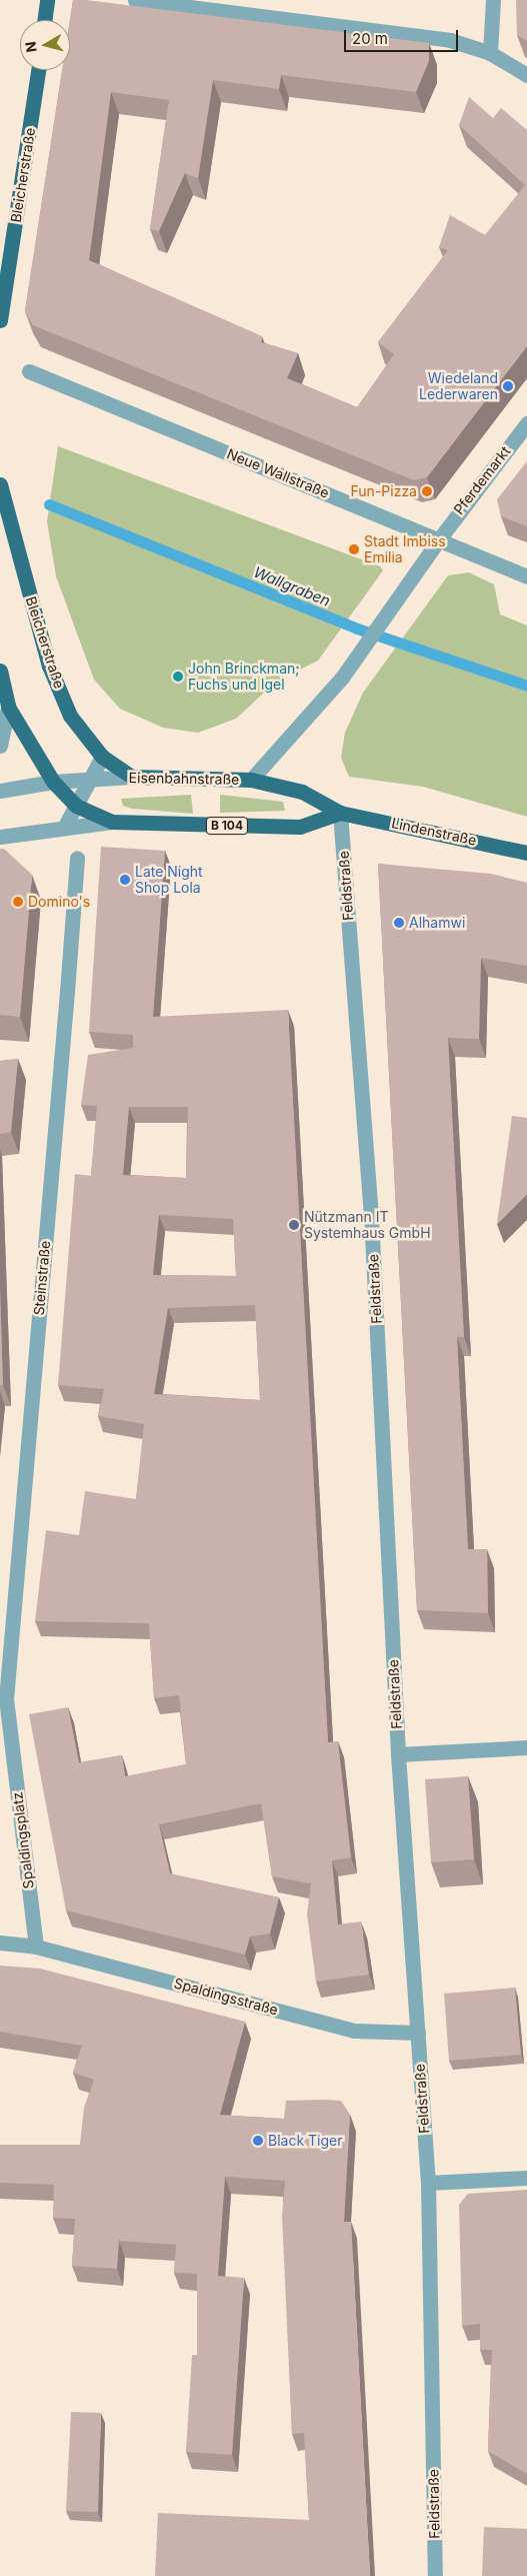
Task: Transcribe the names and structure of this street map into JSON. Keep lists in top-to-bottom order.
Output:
{
  "streets": {
    "main road": [
      "Bleicherstraße",
      "Eisenbahnstraße",
      "B 104",
      "Lindenstraße"
    ],
    "street": [
      "Neue Wallstraße",
      "Pferdemarkt",
      "Feldstraße",
      "Steinstraße",
      "Spaldingsplatz",
      "Spaldingsstraße"
    ]
  },
  "crossings": [
    ["Bleicherstraße", "Eisenbahnstraße"],
    ["Neue Wallstraße", "Pferdemarkt"],
    ["Eisenbahnstraße", "B 104"],
    ["Eisenbahnstraße", "Lindenstraße"],
    ["Eisenbahnstraße", "Feldstraße"],
    ["B 104", "Lindenstraße"],
    ["B 104", "Feldstraße"],
    ["Lindenstraße", "Feldstraße"],
    ["Feldstraße", "Spaldingsstraße"],
    ["Steinstraße", "Spaldingsplatz"],
    ["Spaldingsplatz", "Spaldingsstraße"]
  ],
  "water": ["Wallgraben"],
  "places": [
    "Wiedeland Lederwaren",
    "Fun-Pizza",
    "Stadt Imbiss Emilia",
    "John Brinckman; Fuchs und Igel",
    "Late Night Shop Lola",
    "Domino's",
    "Alhamwi",
    "Nützmann IT Systemhaus GmbH",
    "Black Tiger"
  ],
  "scale_bar": "20 m",
  "north": "left"
}
